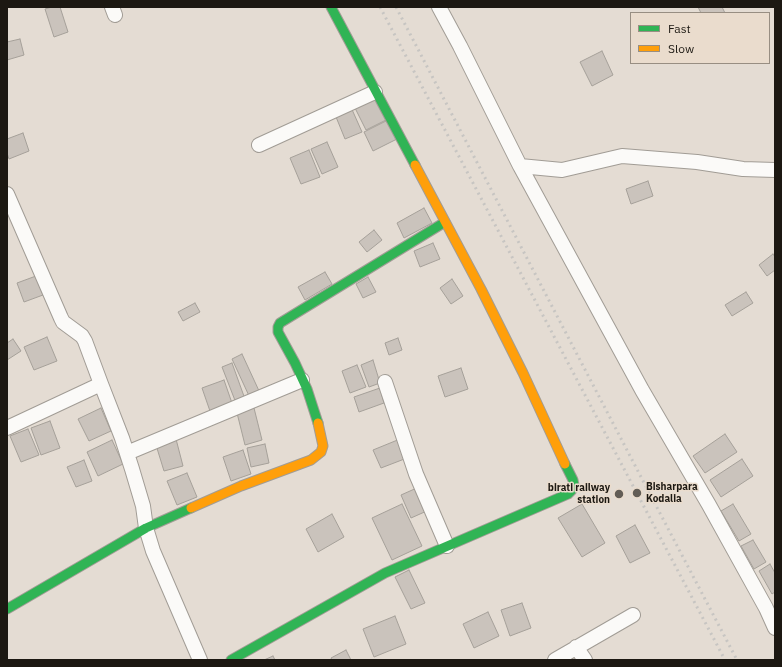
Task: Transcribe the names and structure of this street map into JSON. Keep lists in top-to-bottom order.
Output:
{
  "places": ["Bisharpara Kodalia", "birati railway station"],
  "legend": ["Fast", "Slow"]
}
